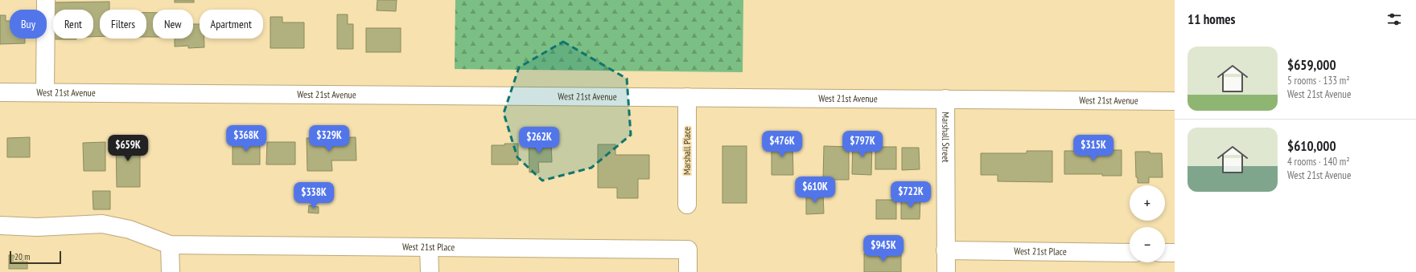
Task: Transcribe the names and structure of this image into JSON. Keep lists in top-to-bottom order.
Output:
{
  "streets": {
    "street": [
      "West 21st Avenue",
      "Marshall Street",
      "Marshall Place",
      "West 21st Place"
    ]
  },
  "crossings": [
    ["West 21st Avenue", "Marshall Street"],
    ["West 21st Avenue", "Marshall Place"],
    ["Marshall Street", "West 21st Place"]
  ],
  "scale_bar": "20 m",
  "page": {
    "heading": "11 homes",
    "chip": [
      "Buy",
      "Rent",
      "Filters",
      "New",
      "Apartment"
    ],
    "list": [
      {
        "name": "$659,000",
        "note": "5 rooms · 133 m² · West 21st Avenue"
      },
      {
        "name": "$610,000",
        "note": "4 rooms · 140 m² · West 21st Avenue"
      }
    ],
    "price": [
      "$368K",
      "$329K",
      "$262K",
      "$476K",
      "$797K",
      "$659K",
      "$315K",
      "$610K",
      "$722K",
      "$338K",
      "$945K"
    ],
    "map_buttons": ["+", "−"],
    "scale": "20 m"
  }
}
